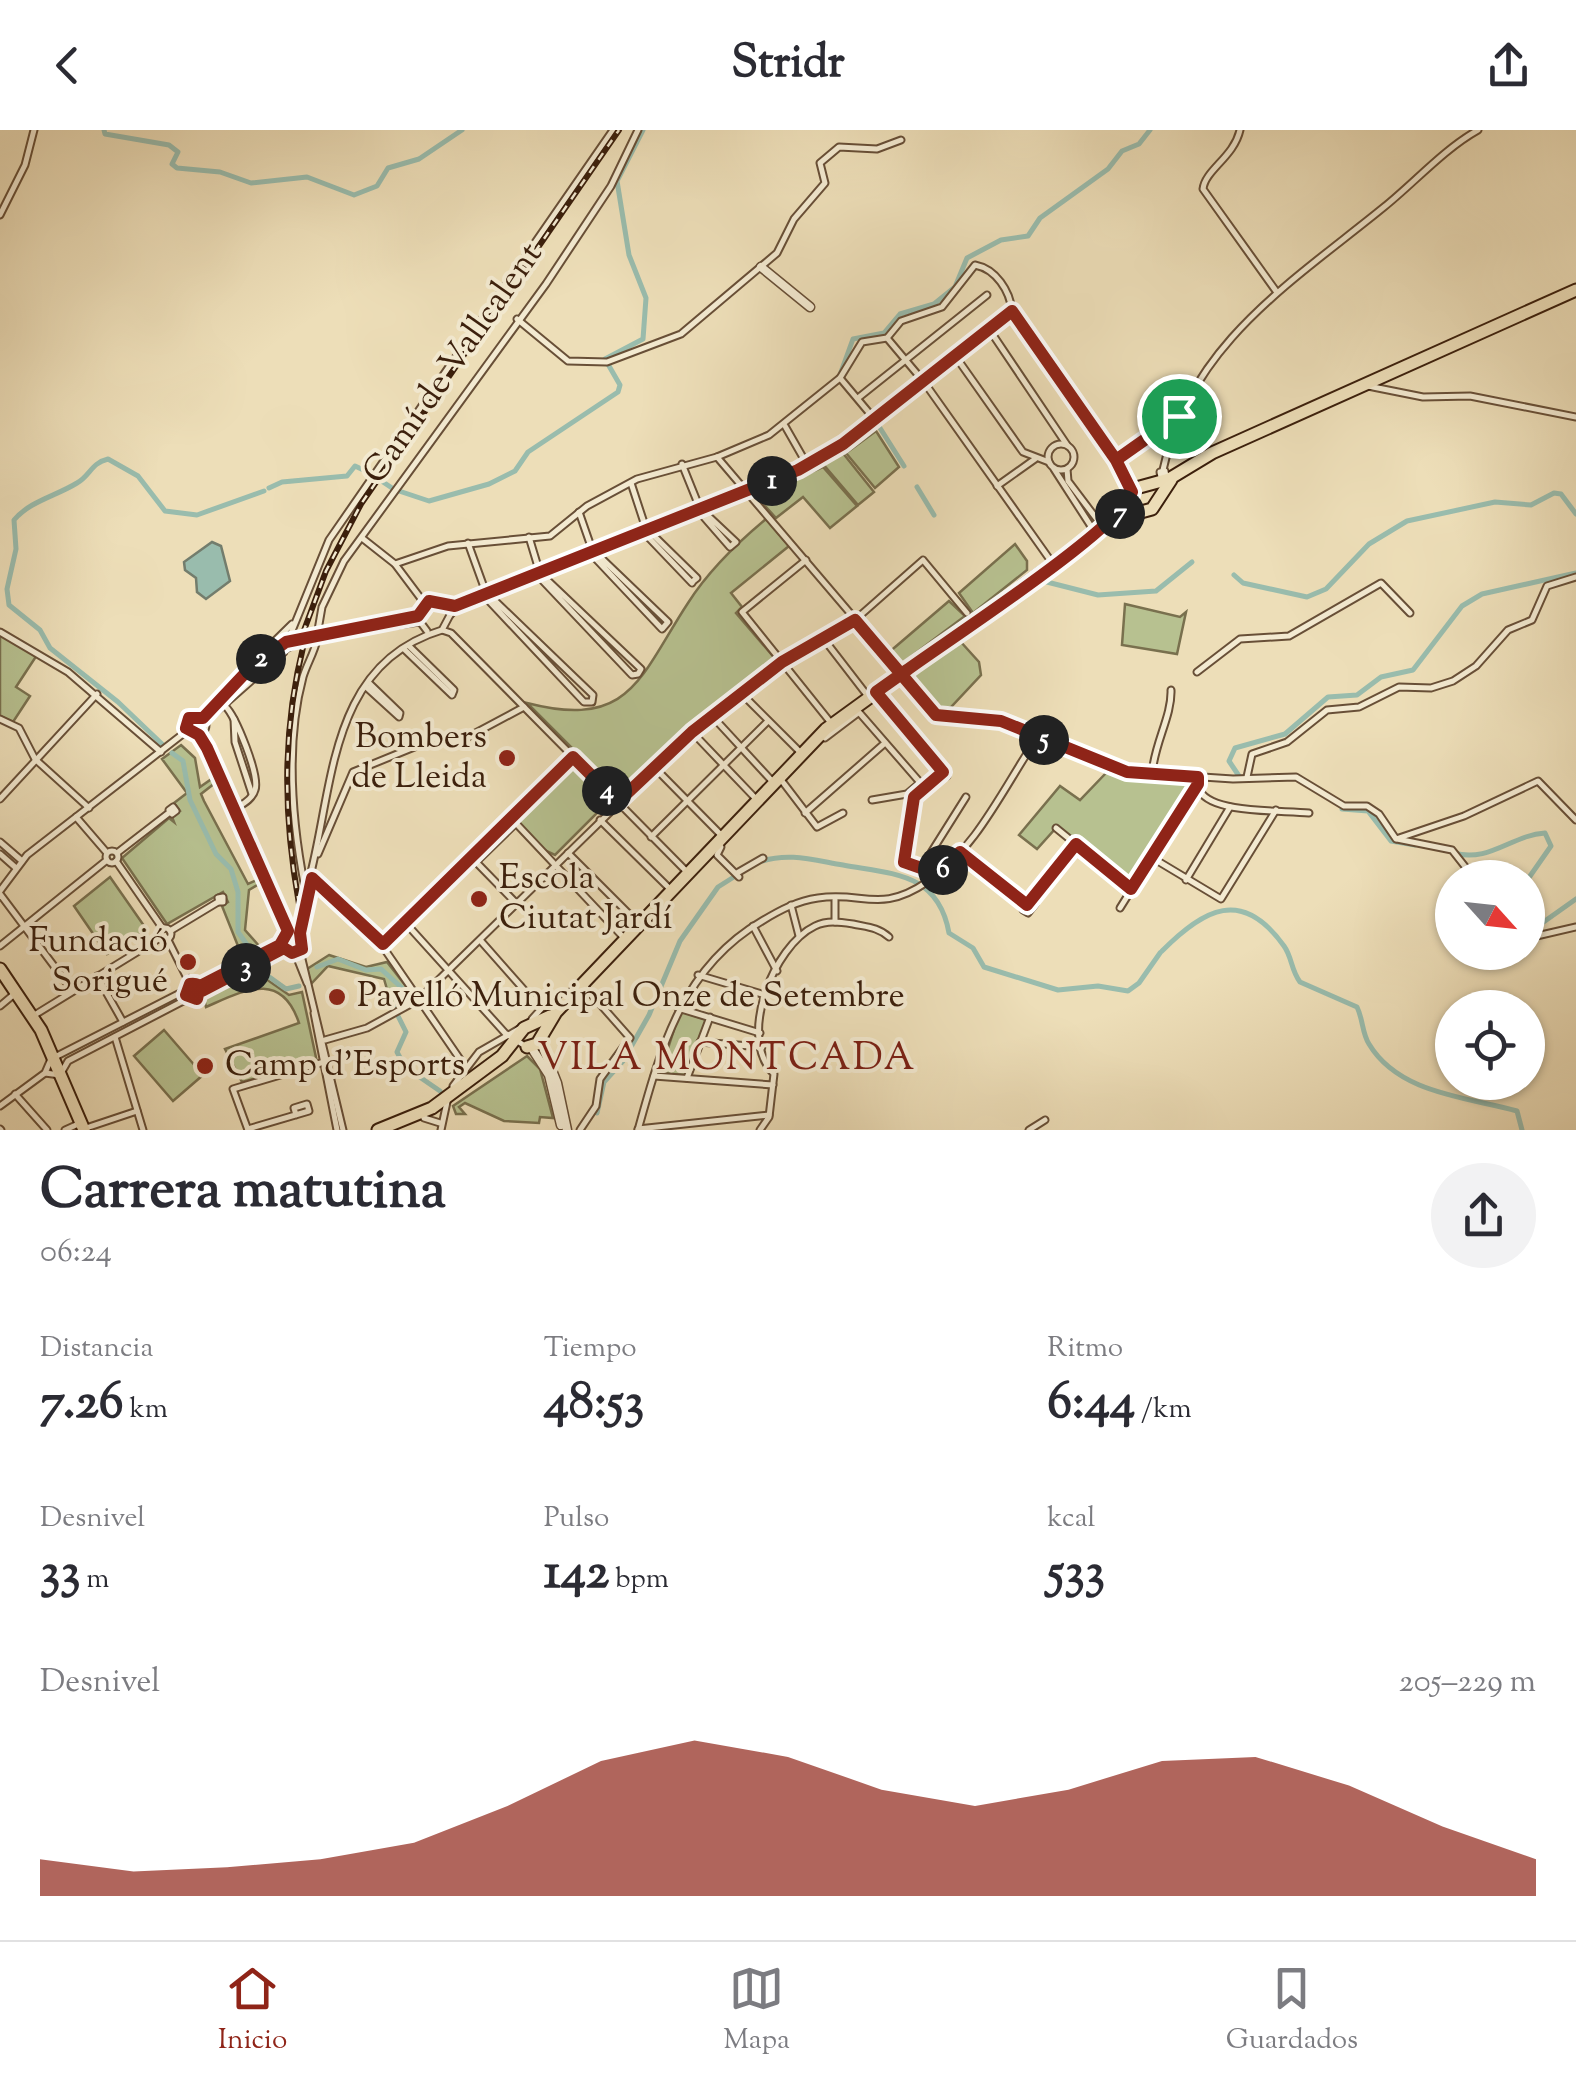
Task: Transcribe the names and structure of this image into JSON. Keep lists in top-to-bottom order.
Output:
{
  "streets": {
    "street": ["Camí de Vallcalent"]
  },
  "districts": ["VILA MONTCADA"],
  "places": [
    "Bombers de Lleida",
    "Escola Ciutat Jardí",
    "Fundació Sorigué",
    "Pavelló Municipal Onze de Setembre",
    "Camp d'Esports"
  ],
  "north": "bottom right",
  "page": {
    "header": "Stridr",
    "pins": [
      "1",
      "7",
      "2",
      "5",
      "4",
      "6",
      "3"
    ],
    "heading": ["Carrera matutina", "06:24"],
    "stats": [
      ["Distancia", "7.26 km"],
      ["Tiempo", "48:53"],
      ["Ritmo", "6:44 /km"],
      ["Desnivel", "33 m"],
      ["Pulso", "142 bpm"],
      ["kcal", "533"]
    ],
    "chart": ["Desnivel", "205–229 m"],
    "tabs": ["Inicio", "Mapa", "Guardados"]
  }
}
